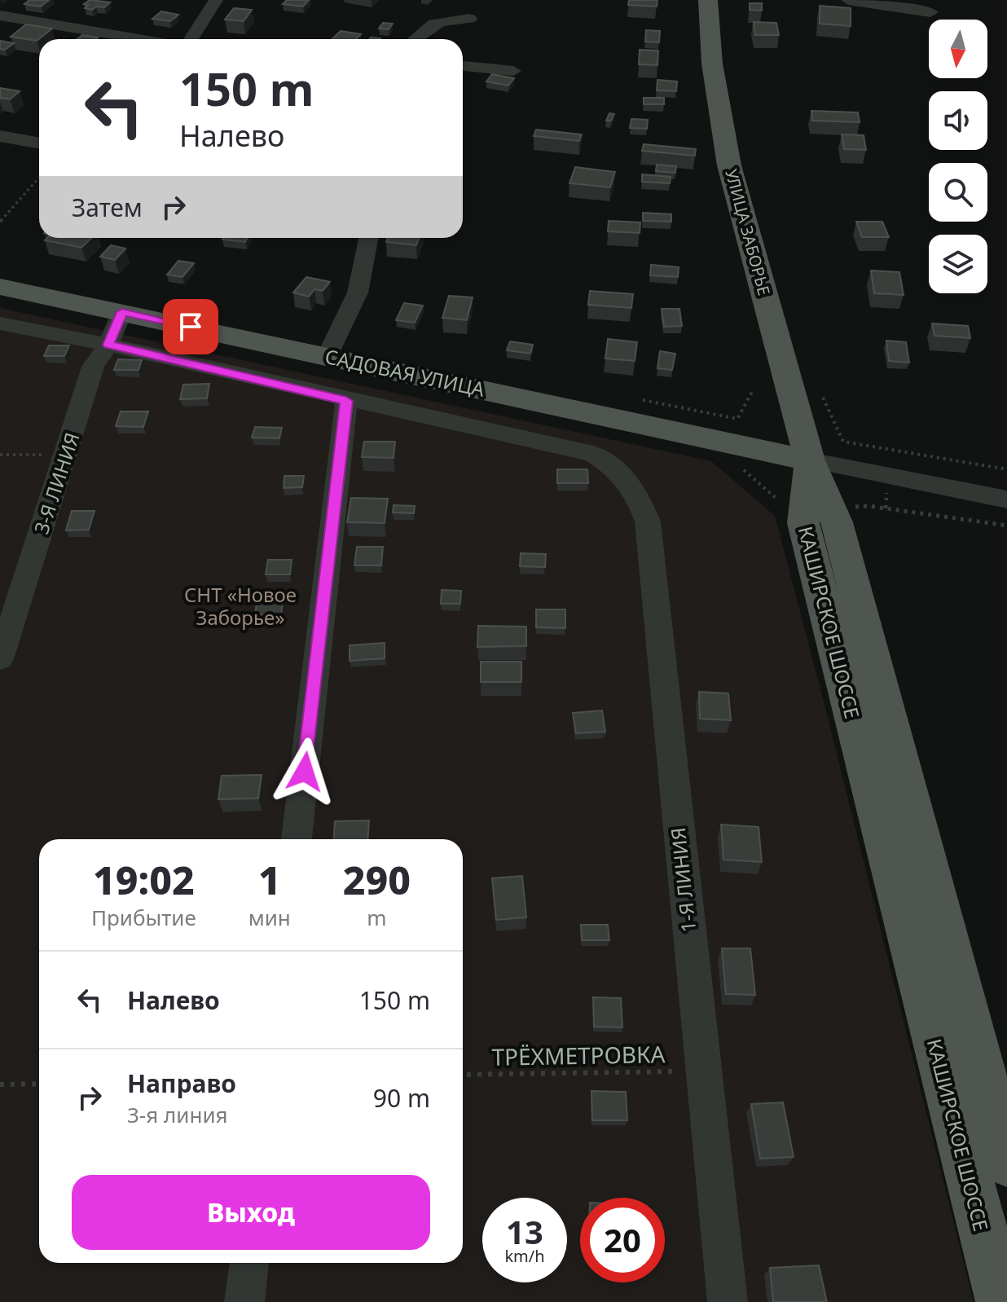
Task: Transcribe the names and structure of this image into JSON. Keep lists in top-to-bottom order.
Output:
{
  "streets": {
    "main road": ["УЛИЦА ЗАБОРЬЕ", "САДОВАЯ УЛИЦА", "КАШИРСКОЕ ШОССЕ"],
    "street": ["3-Я ЛИНИЯ", "1-Я ЛИНИЯ"],
    "path": ["ТРЁХМЕТРОВКА"]
  },
  "crossings": [
    ["УЛИЦА ЗАБОРЬЕ", "САДОВАЯ УЛИЦА"],
    ["УЛИЦА ЗАБОРЬЕ", "КАШИРСКОЕ ШОССЕ"],
    ["САДОВАЯ УЛИЦА", "3-Я ЛИНИЯ"],
    ["САДОВАЯ УЛИЦА", "КАШИРСКОЕ ШОССЕ"],
    ["3-Я ЛИНИЯ", "1-Я ЛИНИЯ"],
    ["1-Я ЛИНИЯ", "ТРЁХМЕТРОВКА"]
  ],
  "parks": ["СНТ «Новое Заборье»"],
  "north": "bottom",
  "page": {
    "turn": ["150 m", "Налево"],
    "then": "Затем",
    "eta": [
      "19:02",
      "Прибытие",
      "1",
      "мин",
      "290",
      "m"
    ],
    "list": [
      {
        "name": "Налево",
        "value": "150 m"
      },
      {
        "name": "Направо",
        "note": "3-я линия",
        "value": "90 m"
      }
    ],
    "buttons": "Выход",
    "speed": "13 km/h",
    "limit": "20"
  }
}
